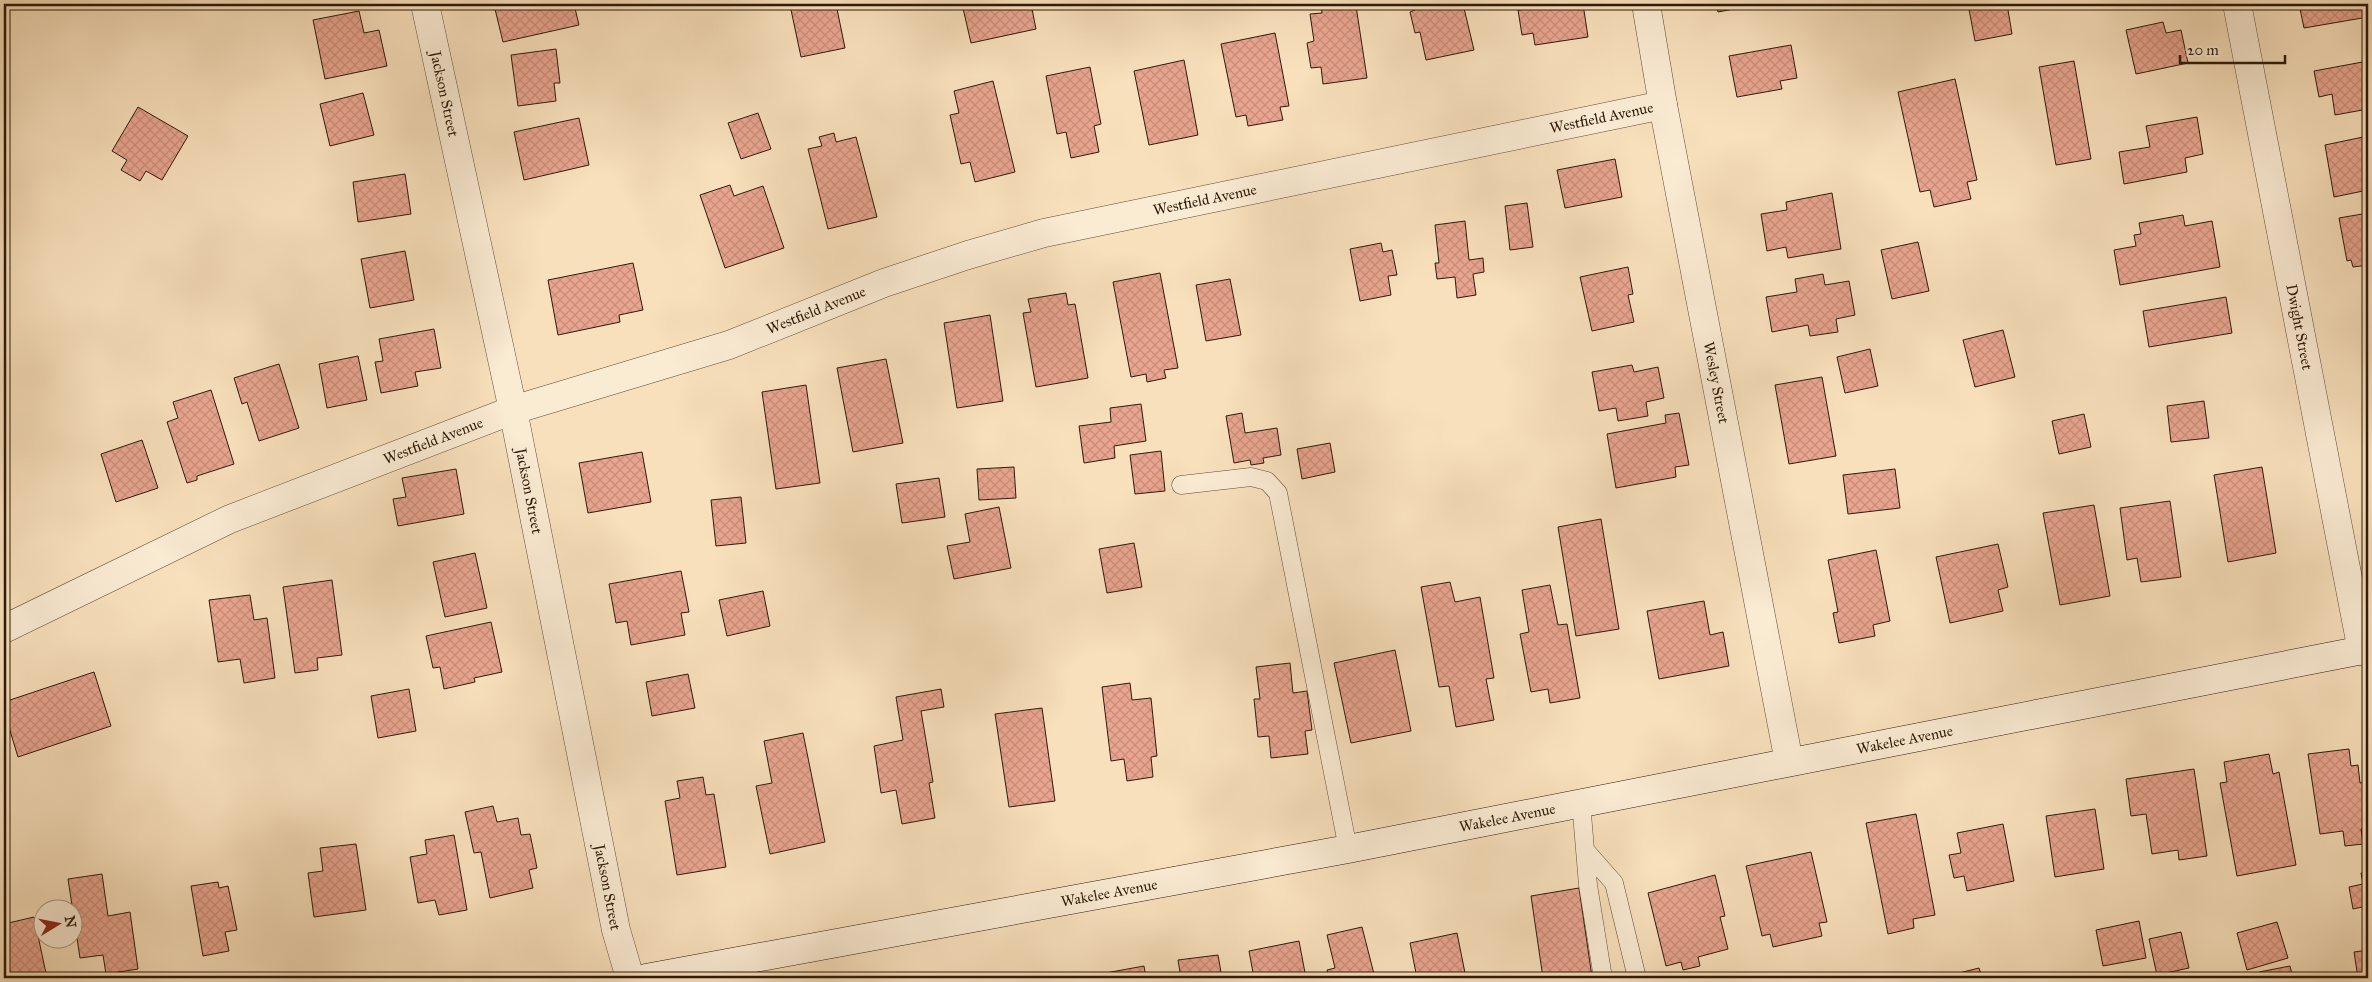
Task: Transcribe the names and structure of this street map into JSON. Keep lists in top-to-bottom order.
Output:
{
  "streets": {
    "street": [
      "Jackson Street",
      "Westfield Avenue",
      "Dwight Street",
      "Wesley Street",
      "Wakelee Avenue"
    ]
  },
  "crossings": [
    ["Jackson Street", "Westfield Avenue"],
    ["Westfield Avenue", "Wesley Street"],
    ["Dwight Street", "Wakelee Avenue"],
    ["Wesley Street", "Wakelee Avenue"]
  ],
  "scale_bar": "20 m",
  "north": "right"
}
